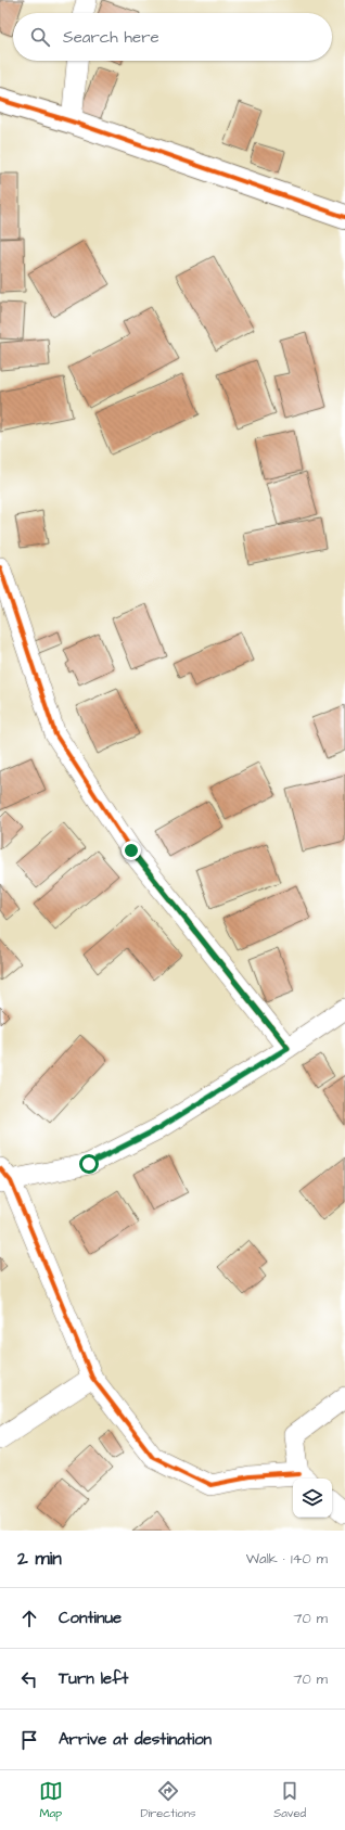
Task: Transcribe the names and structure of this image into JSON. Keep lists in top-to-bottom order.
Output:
{
  "page": {
    "search": "Search here",
    "heading": ["2 min", "Walk · 140 m"],
    "list": [
      ["Continue", "70 m"],
      ["Turn left", "70 m"],
      "Arrive at destination"
    ],
    "nav": ["Map", "Directions", "Saved"]
  }
}
